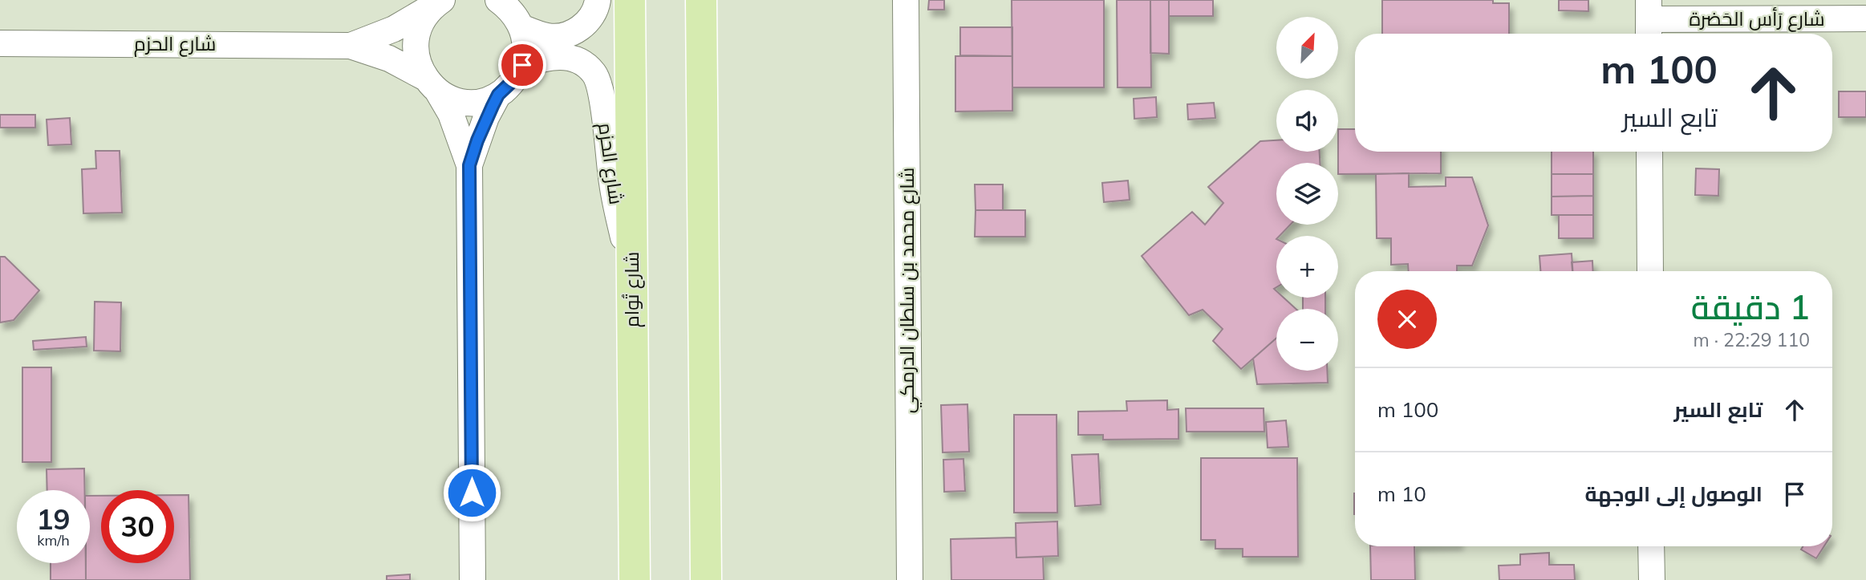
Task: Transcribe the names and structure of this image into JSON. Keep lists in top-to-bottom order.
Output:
{
  "streets": {
    "main road": ["شارع تُوام"],
    "street": ["شارع رَأس الحَضرة", "شارع الحزم", "شارع محمد بن سلطان الدرمكي"]
  },
  "crossings": [
    ["شارع الحزم", "شارع تُوام"]
  ],
  "north": "top right",
  "page": {
    "map_buttons": ["+", "−"],
    "turn": ["100 m", "تابع السير"],
    "heading": ["1 دقيقة", "110 m · 22:29"],
    "list": [
      {
        "name": "تابع السير",
        "value": "100 m"
      },
      {
        "name": "الوصول إلى الوجهة",
        "value": "10 m"
      }
    ],
    "speed": "19 km/h",
    "limit": "30"
  }
}
